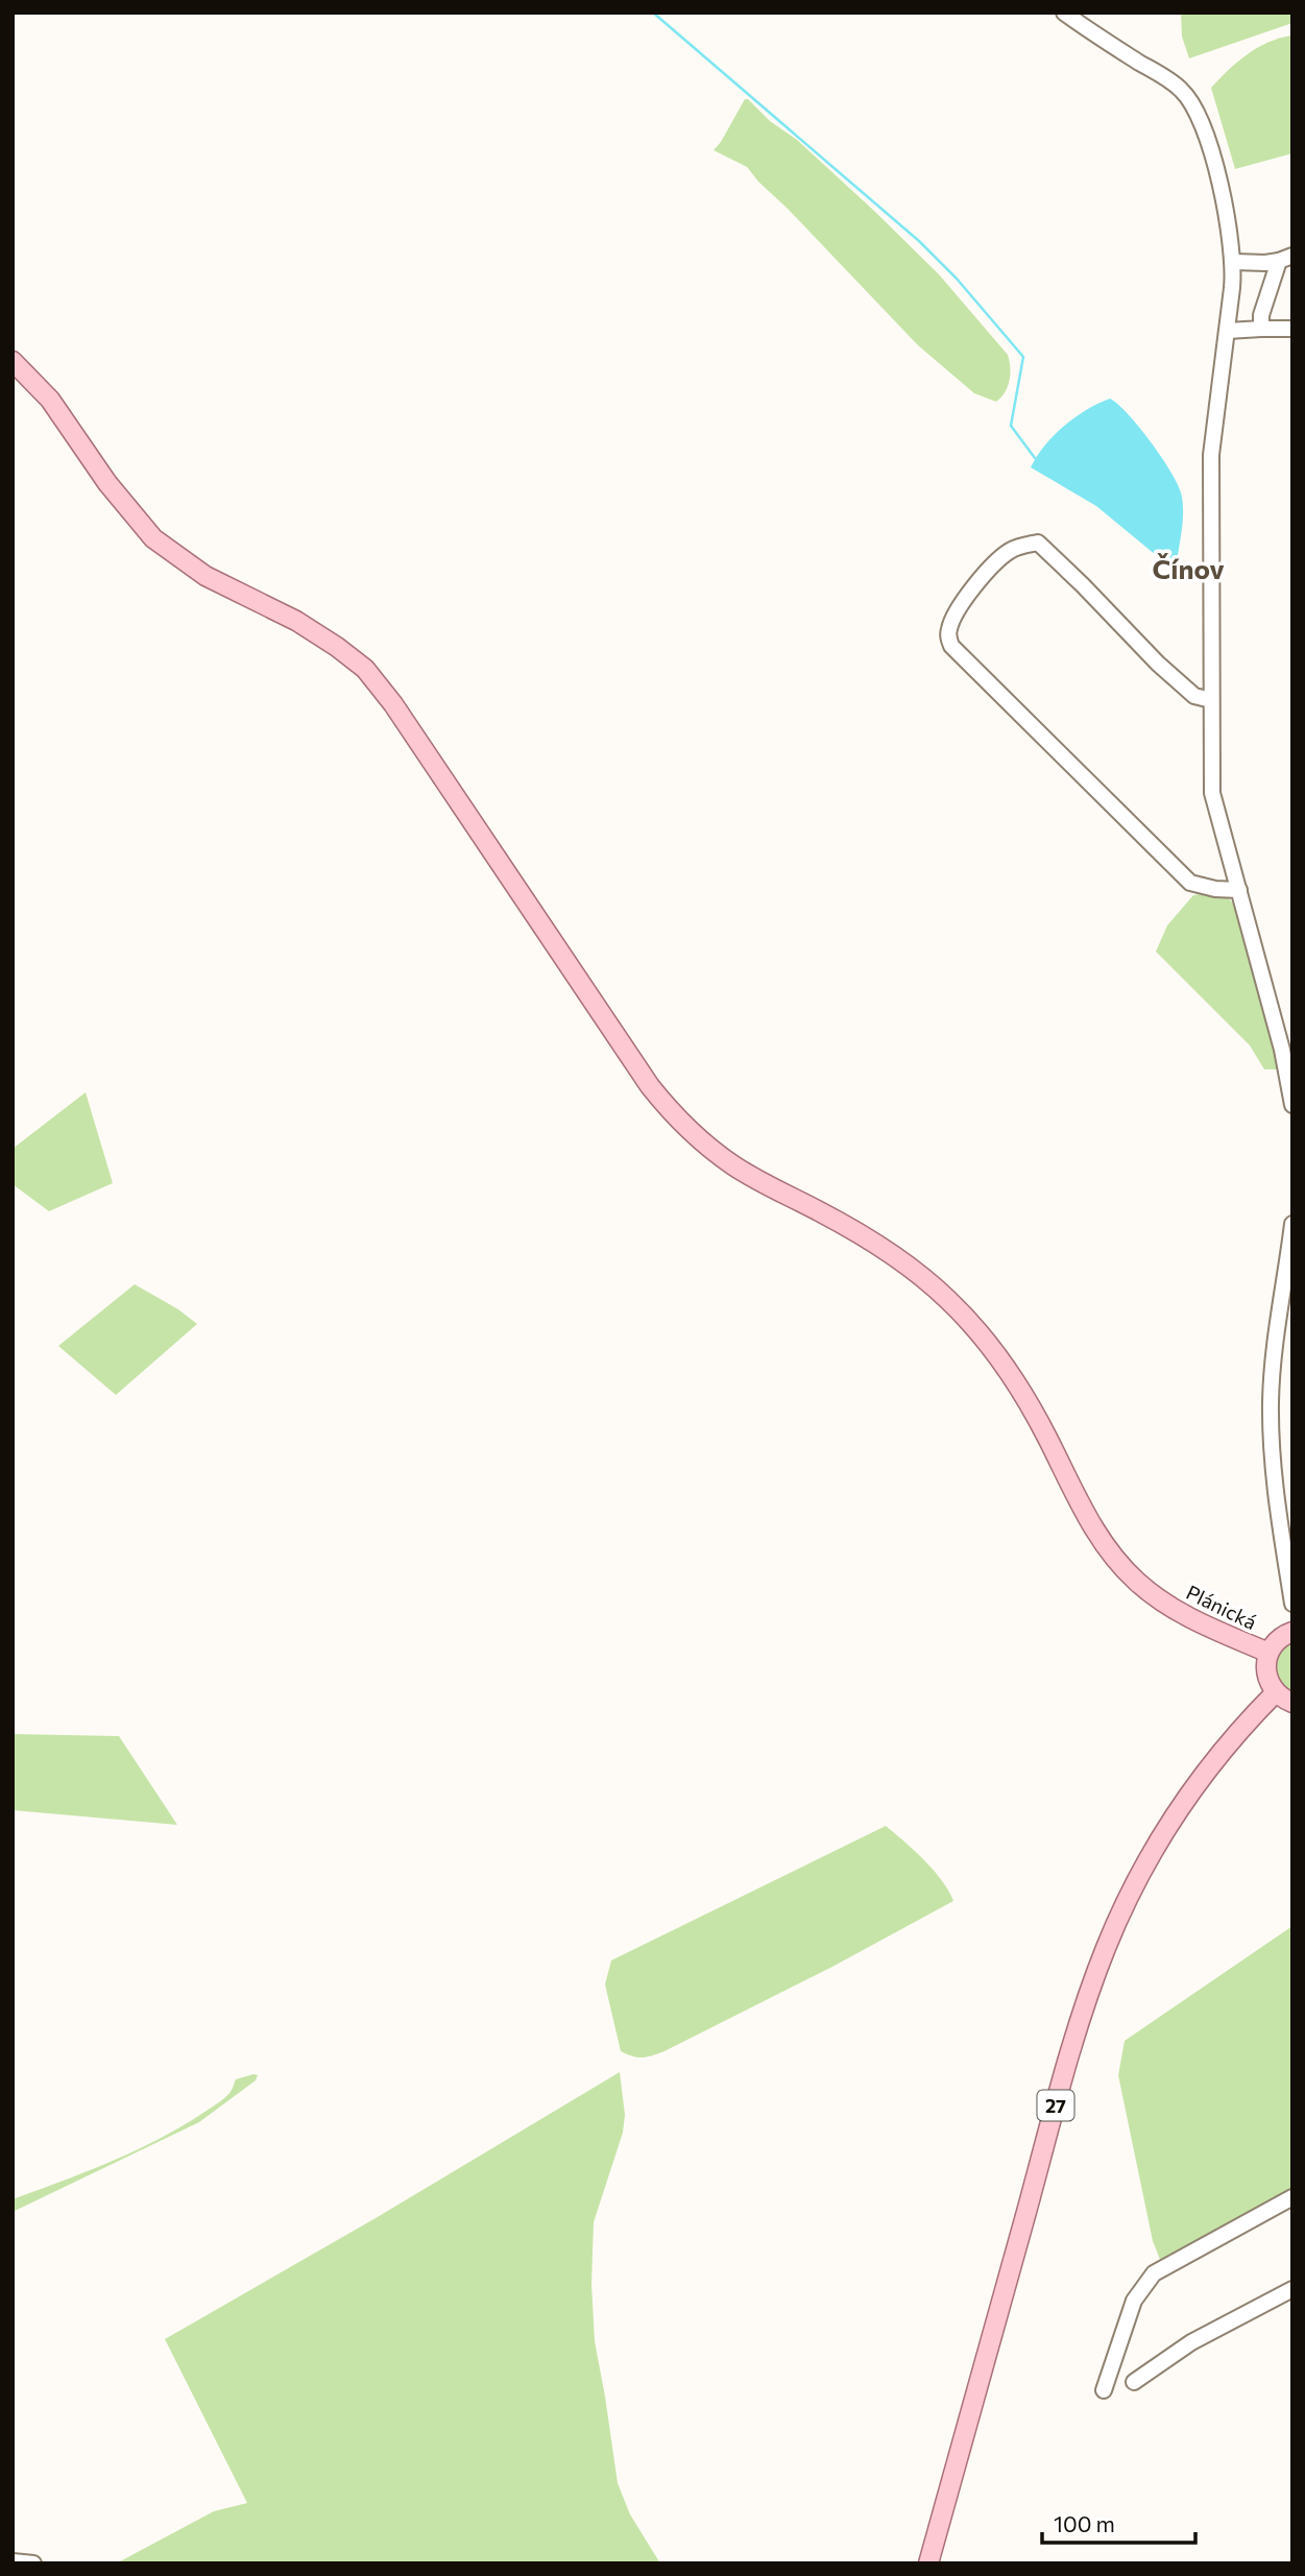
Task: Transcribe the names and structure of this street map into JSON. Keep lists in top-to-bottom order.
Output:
{
  "streets": {
    "main road": ["Plánická", "27"]
  },
  "districts": ["Čínov"],
  "scale_bar": "100 m"
}
